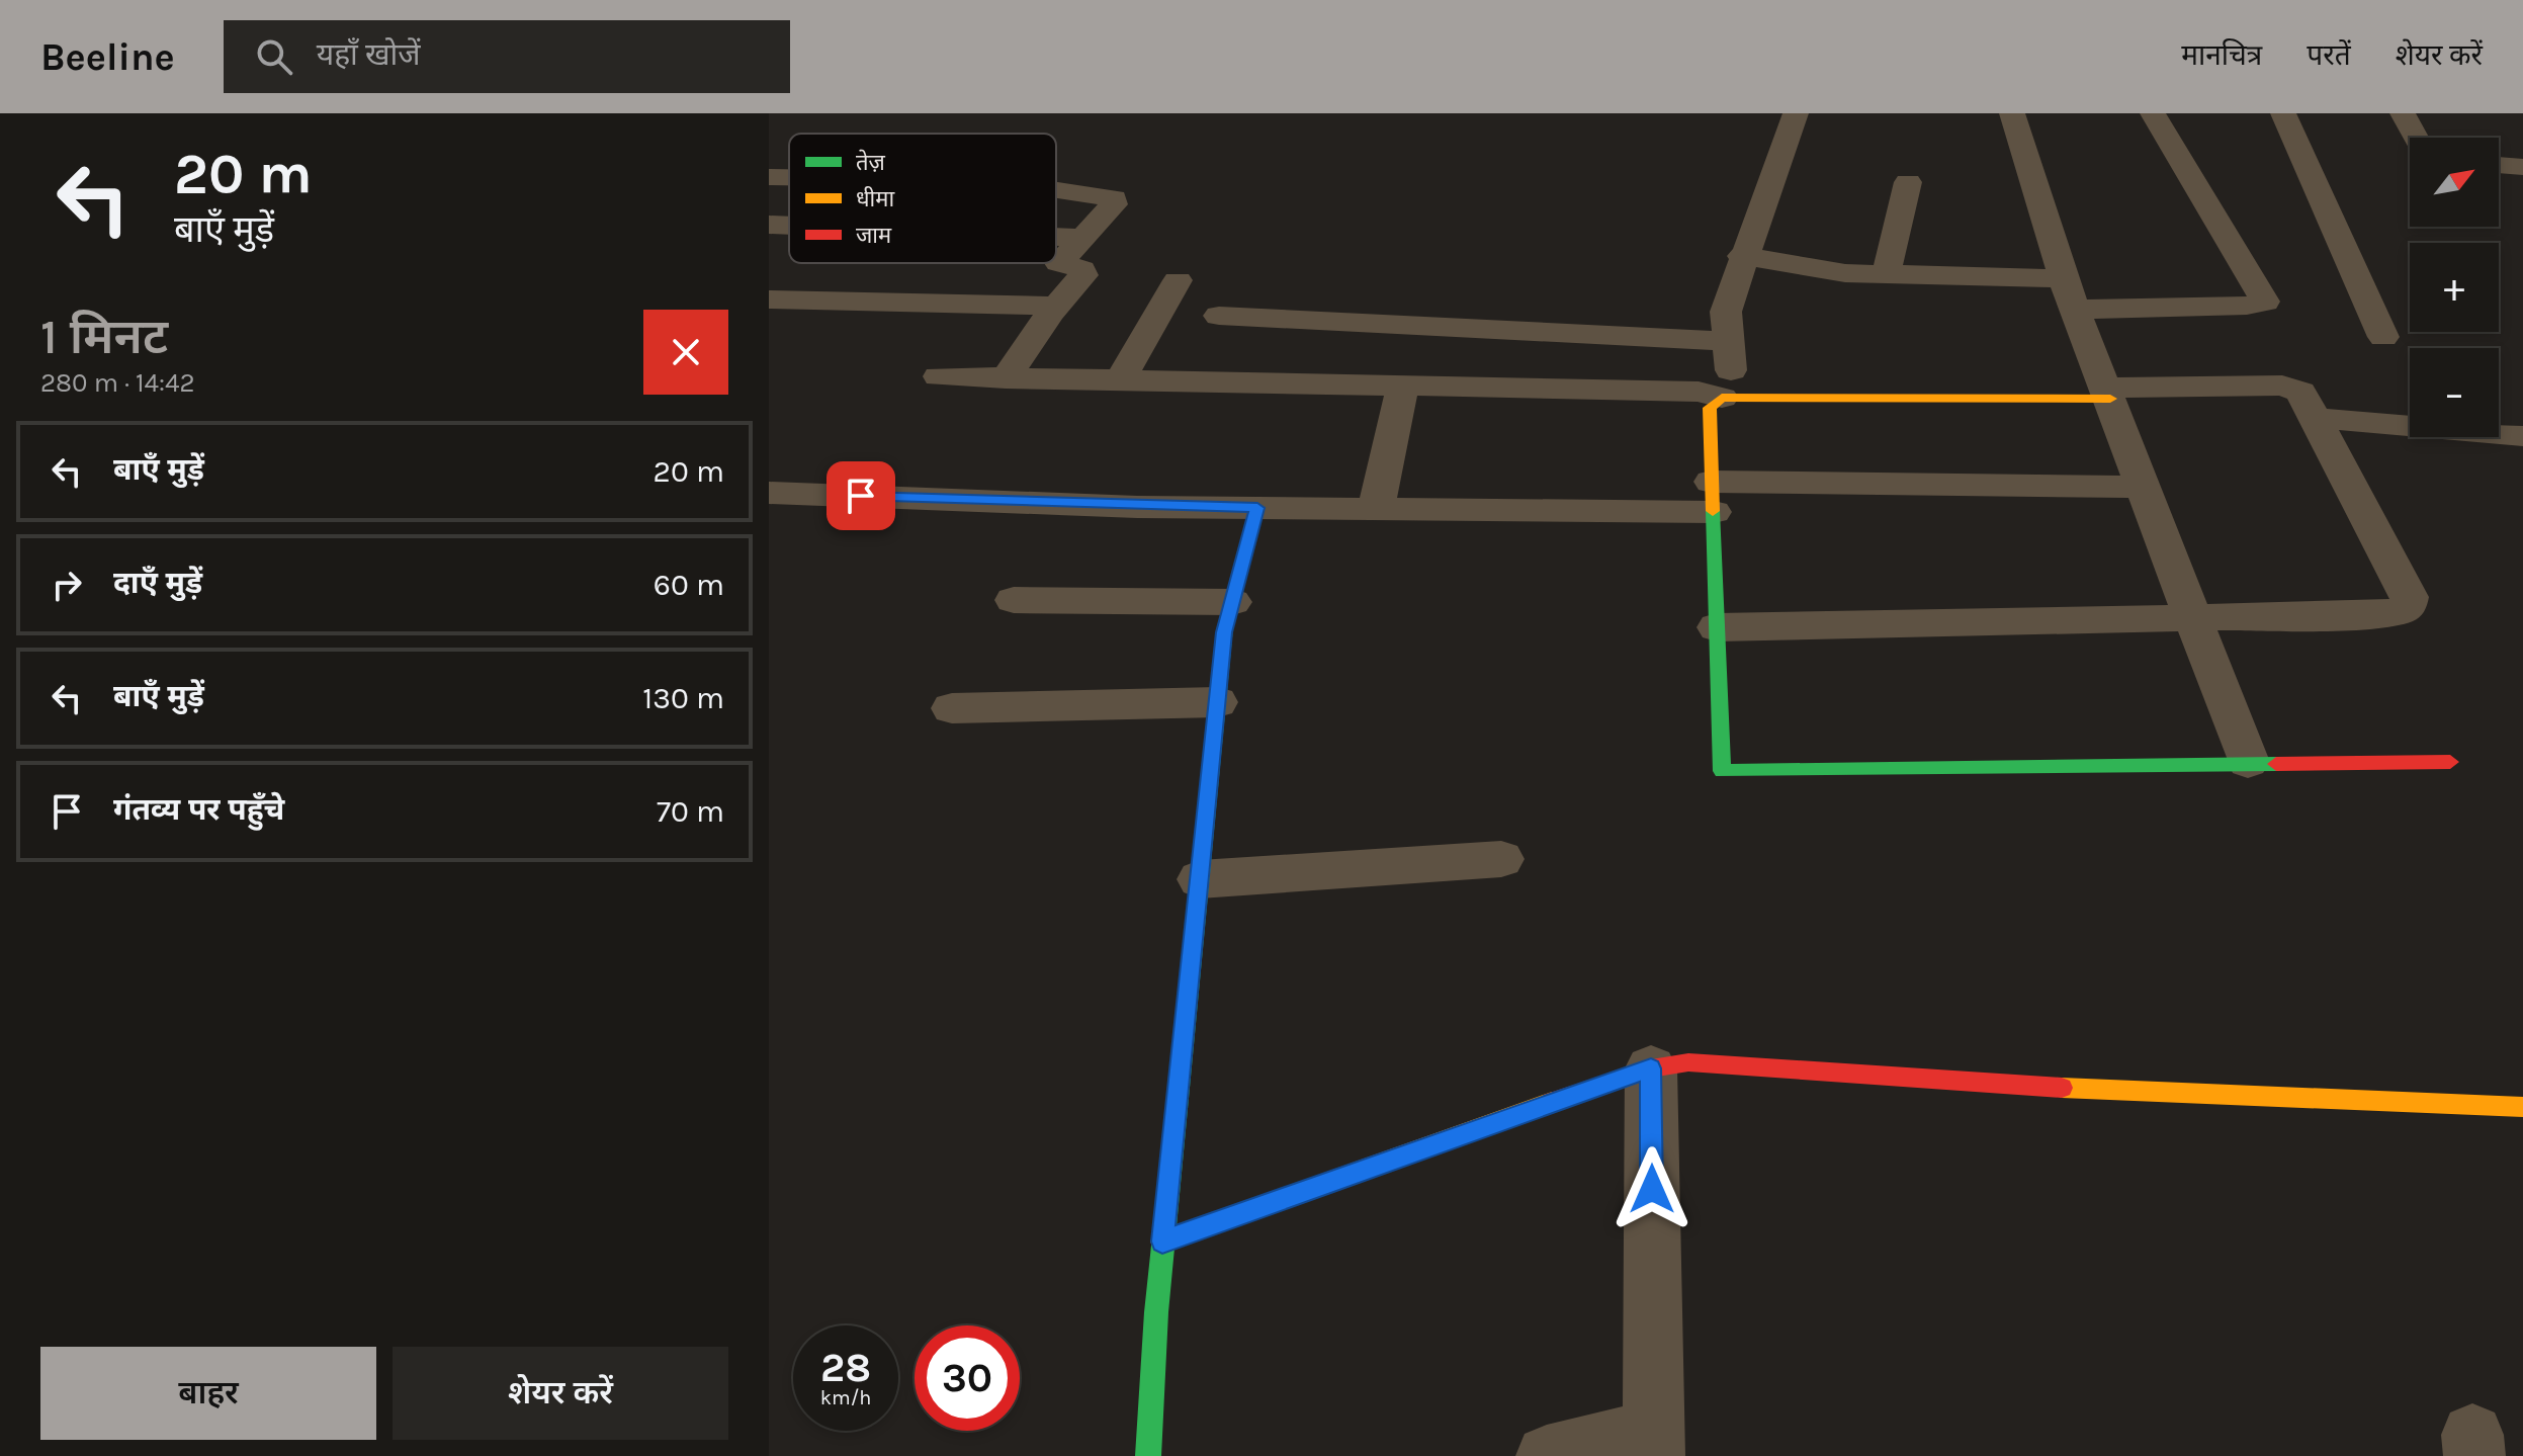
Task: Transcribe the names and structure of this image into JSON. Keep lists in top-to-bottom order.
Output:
{
  "legend": ["तेज़", "धीमा", "जाम"],
  "north": "top right",
  "page": {
    "header": "Beeline",
    "search": "यहाँ खोजें",
    "nav": ["मानचित्र", "परतें", "शेयर करें"],
    "turn": ["20 m", "बाएँ मुड़ें"],
    "map_buttons": ["+", "−"],
    "heading": ["1 मिनट", "280 m · 14:42"],
    "list": [
      {
        "name": "बाएँ मुड़ें",
        "value": "20 m"
      },
      {
        "name": "दाएँ मुड़ें",
        "value": "60 m"
      },
      {
        "name": "बाएँ मुड़ें",
        "value": "130 m"
      },
      {
        "name": "गंतव्य पर पहुँचे",
        "value": "70 m"
      }
    ],
    "speed": "28 km/h",
    "limit": "30",
    "buttons": ["बाहर", "शेयर करें"]
  }
}
